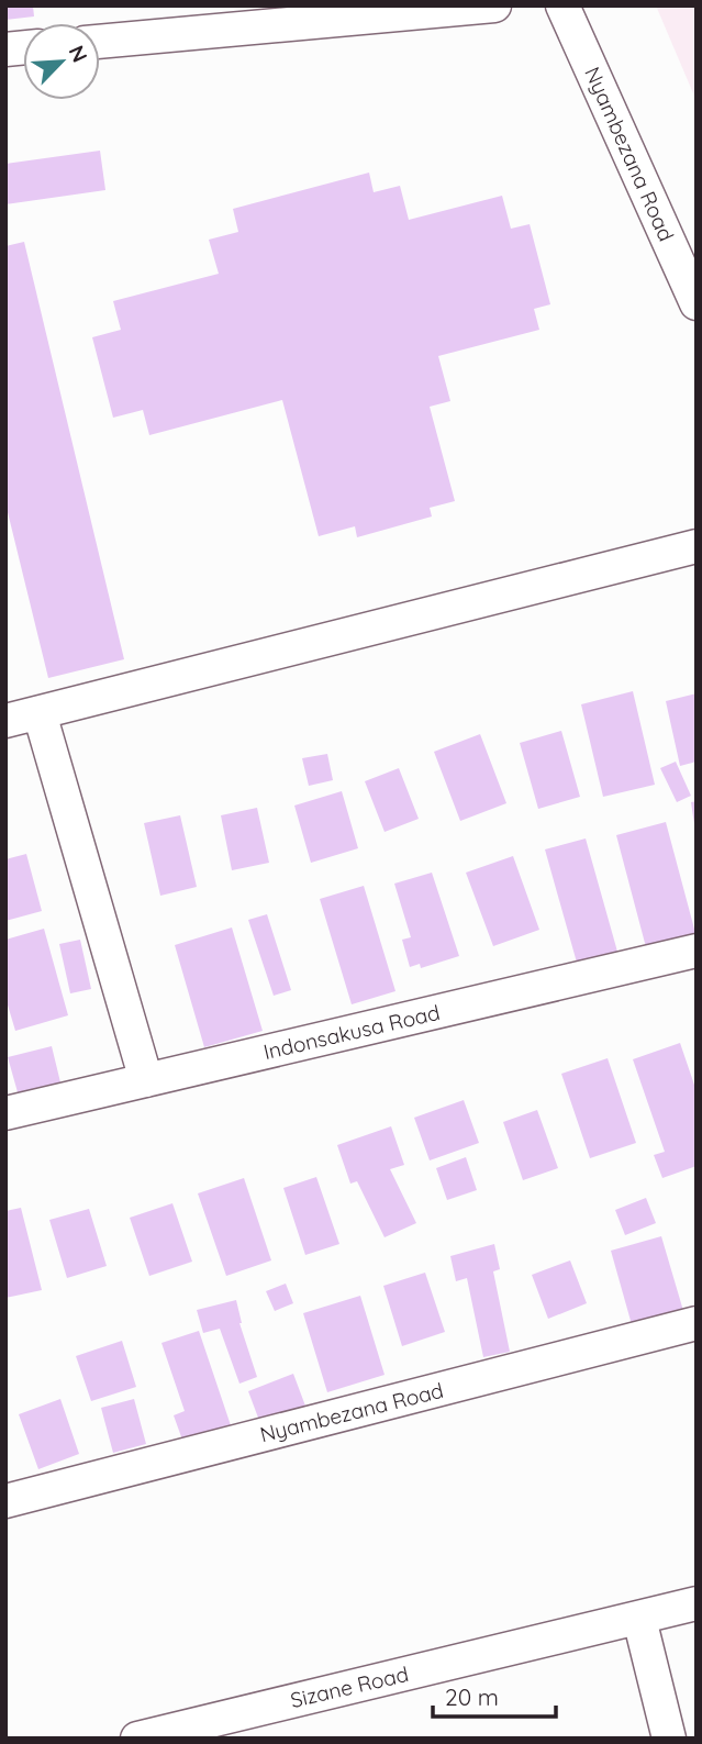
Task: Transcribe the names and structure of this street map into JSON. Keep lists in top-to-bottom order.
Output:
{
  "streets": {
    "street": ["Nyambezana Road", "Indonsakusa Road", "Sizane Road"]
  },
  "scale_bar": "20 m",
  "north": "top right"
}
